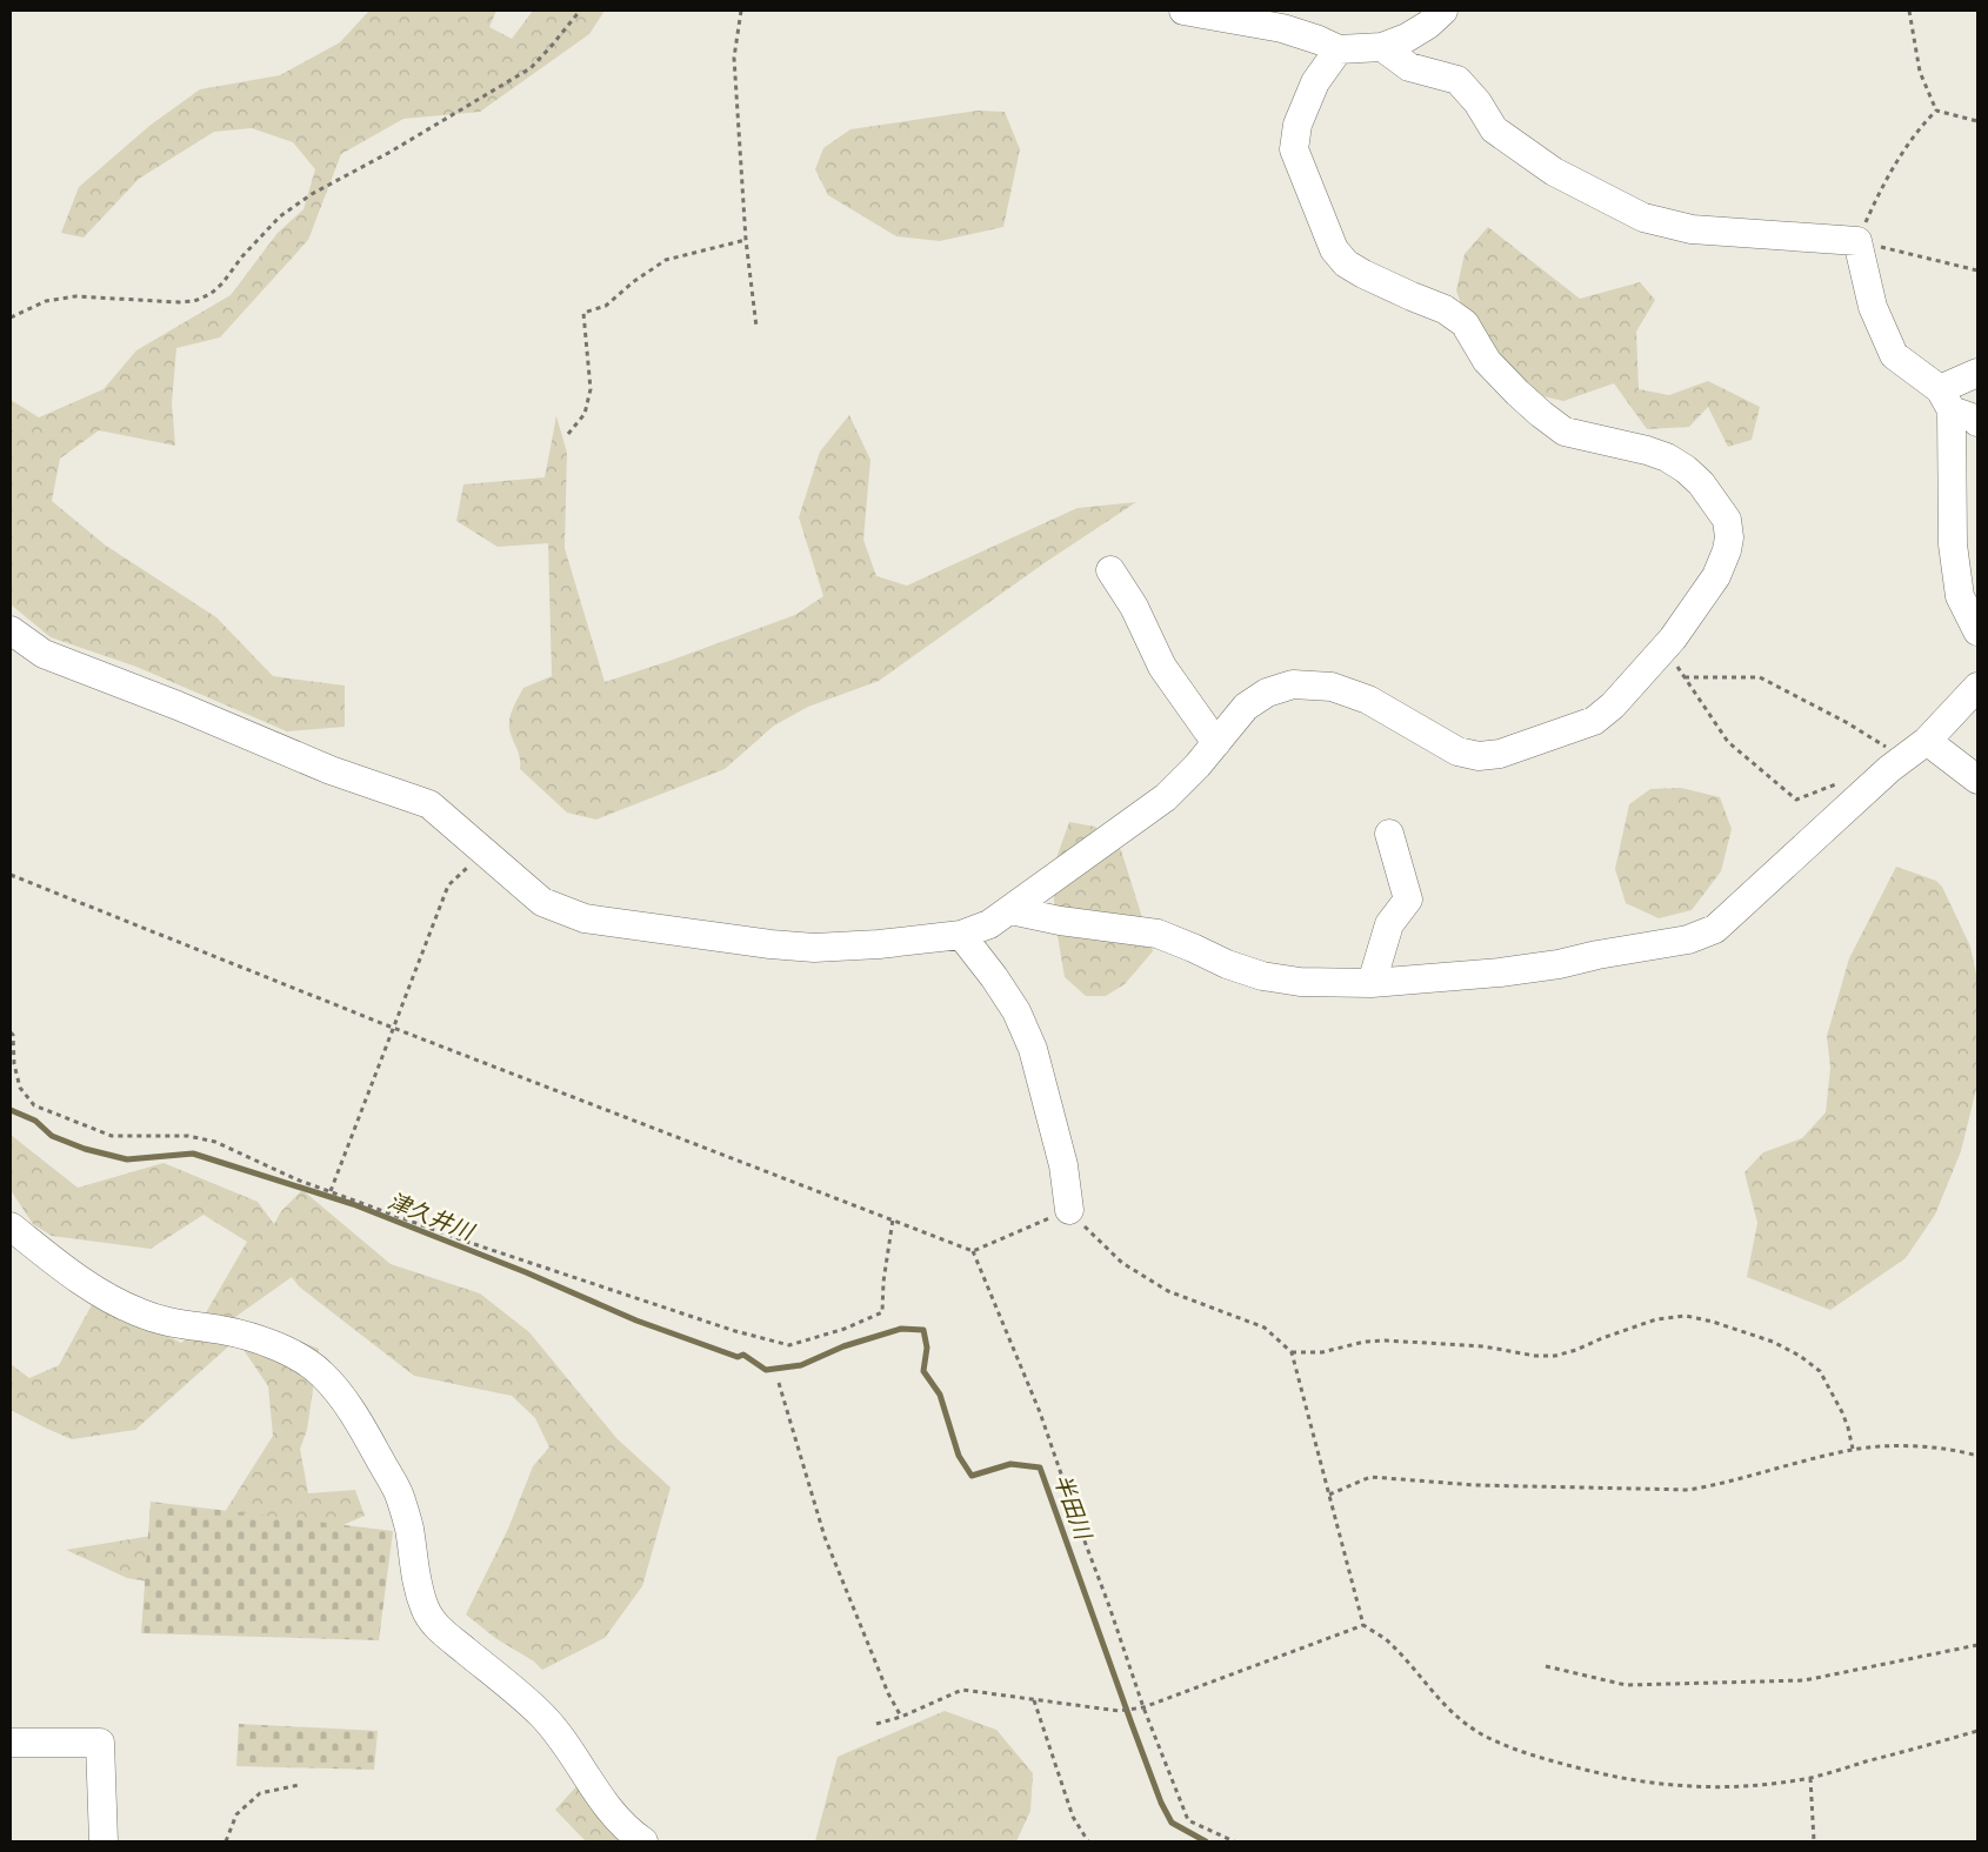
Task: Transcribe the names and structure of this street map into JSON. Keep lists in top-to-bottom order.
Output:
{
  "water": ["津久井川", "半田川"]
}
